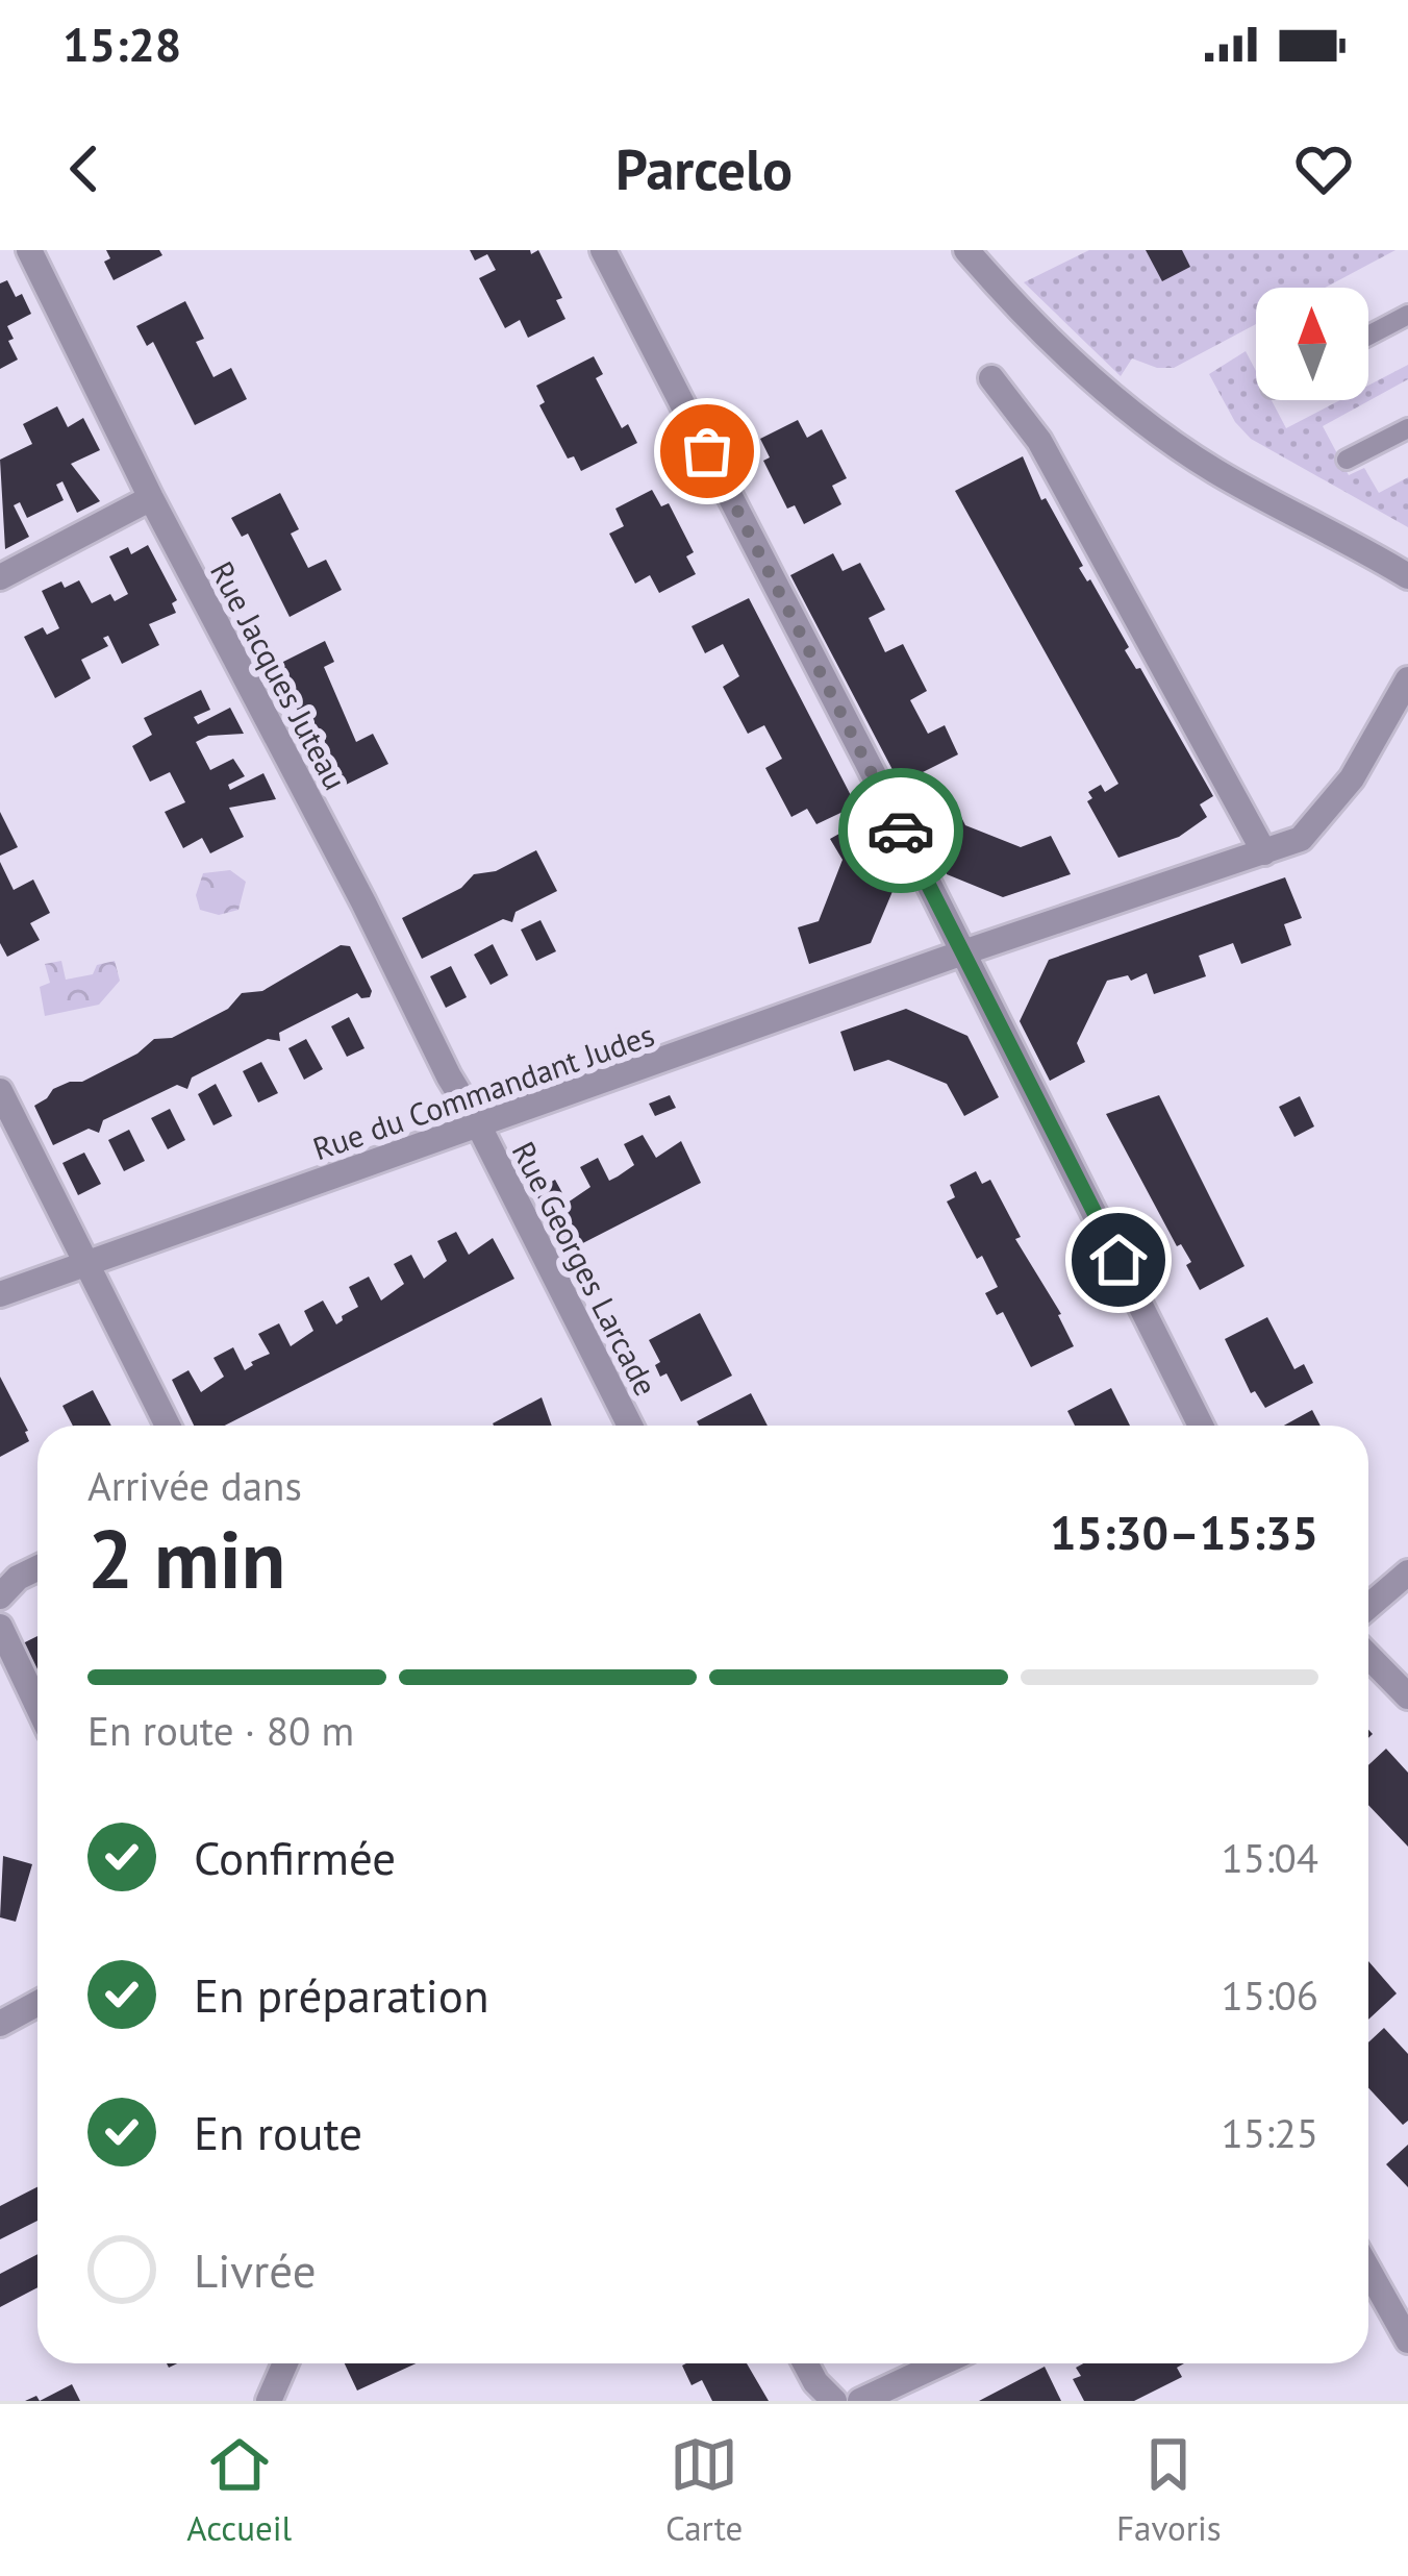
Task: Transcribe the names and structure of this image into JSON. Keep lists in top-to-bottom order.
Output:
{
  "streets": {
    "street": ["Rue Jacques Juteau", "Rue du Commandant Judes", "Rue Georges Larcade"]
  },
  "crossings": [
    ["Rue Jacques Juteau", "Rue du Commandant Judes"],
    ["Rue Jacques Juteau", "Rue Georges Larcade"],
    ["Rue du Commandant Judes", "Rue Georges Larcade"]
  ],
  "north": "top",
  "page": {
    "status": "15:28",
    "header": "Parcelo",
    "heading": ["2 min", "Arrivée dans", "15:30–15:35"],
    "bar": "En route · 80 m",
    "list": [
      ["Confirmée", "15:04"],
      ["En préparation", "15:06"],
      ["En route", "15:25"],
      "Livrée"
    ],
    "tabs": ["Accueil", "Carte", "Favoris"]
  }
}
